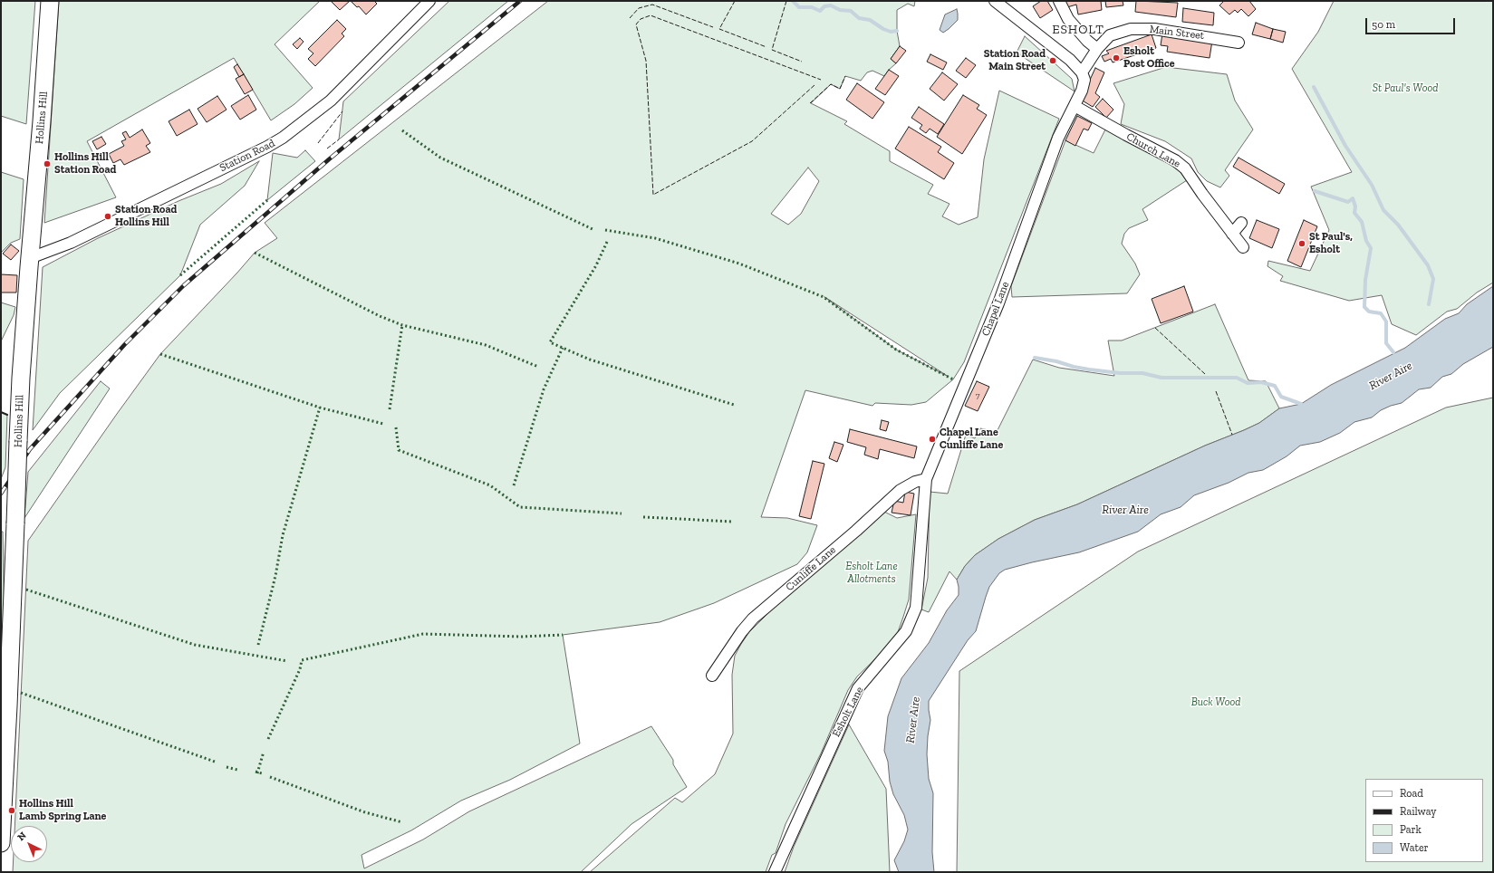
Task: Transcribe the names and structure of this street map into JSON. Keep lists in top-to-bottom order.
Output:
{
  "streets": {
    "main road": ["Hollins Hill"],
    "street": [
      "Main Street",
      "Church Lane",
      "Station Road",
      "Chapel Lane",
      "Cunliffe Lane",
      "Esholt Lane"
    ]
  },
  "crossings": [
    ["Hollins Hill", "Station Road"],
    ["Church Lane", "Chapel Lane"],
    ["Chapel Lane", "Cunliffe Lane"],
    ["Chapel Lane", "Esholt Lane"]
  ],
  "districts": ["ESHOLT"],
  "water": ["River Aire"],
  "parks": ["St Paul's Wood", "Esholt Lane Allotments", "Buck Wood"],
  "places": [
    "Esholt Post Office",
    "Station Road Main Street",
    "Hollins Hill Station Road",
    "Station Road Hollins Hill",
    "St Paul's, Esholt",
    "Chapel Lane Cunliffe Lane",
    "Hollins Hill Lamb Spring Lane"
  ],
  "house_numbers": ["7"],
  "legend": [
    "Road",
    "Railway",
    "Park",
    "Water"
  ],
  "scale_bar": "50 m",
  "north": "top left"
}
